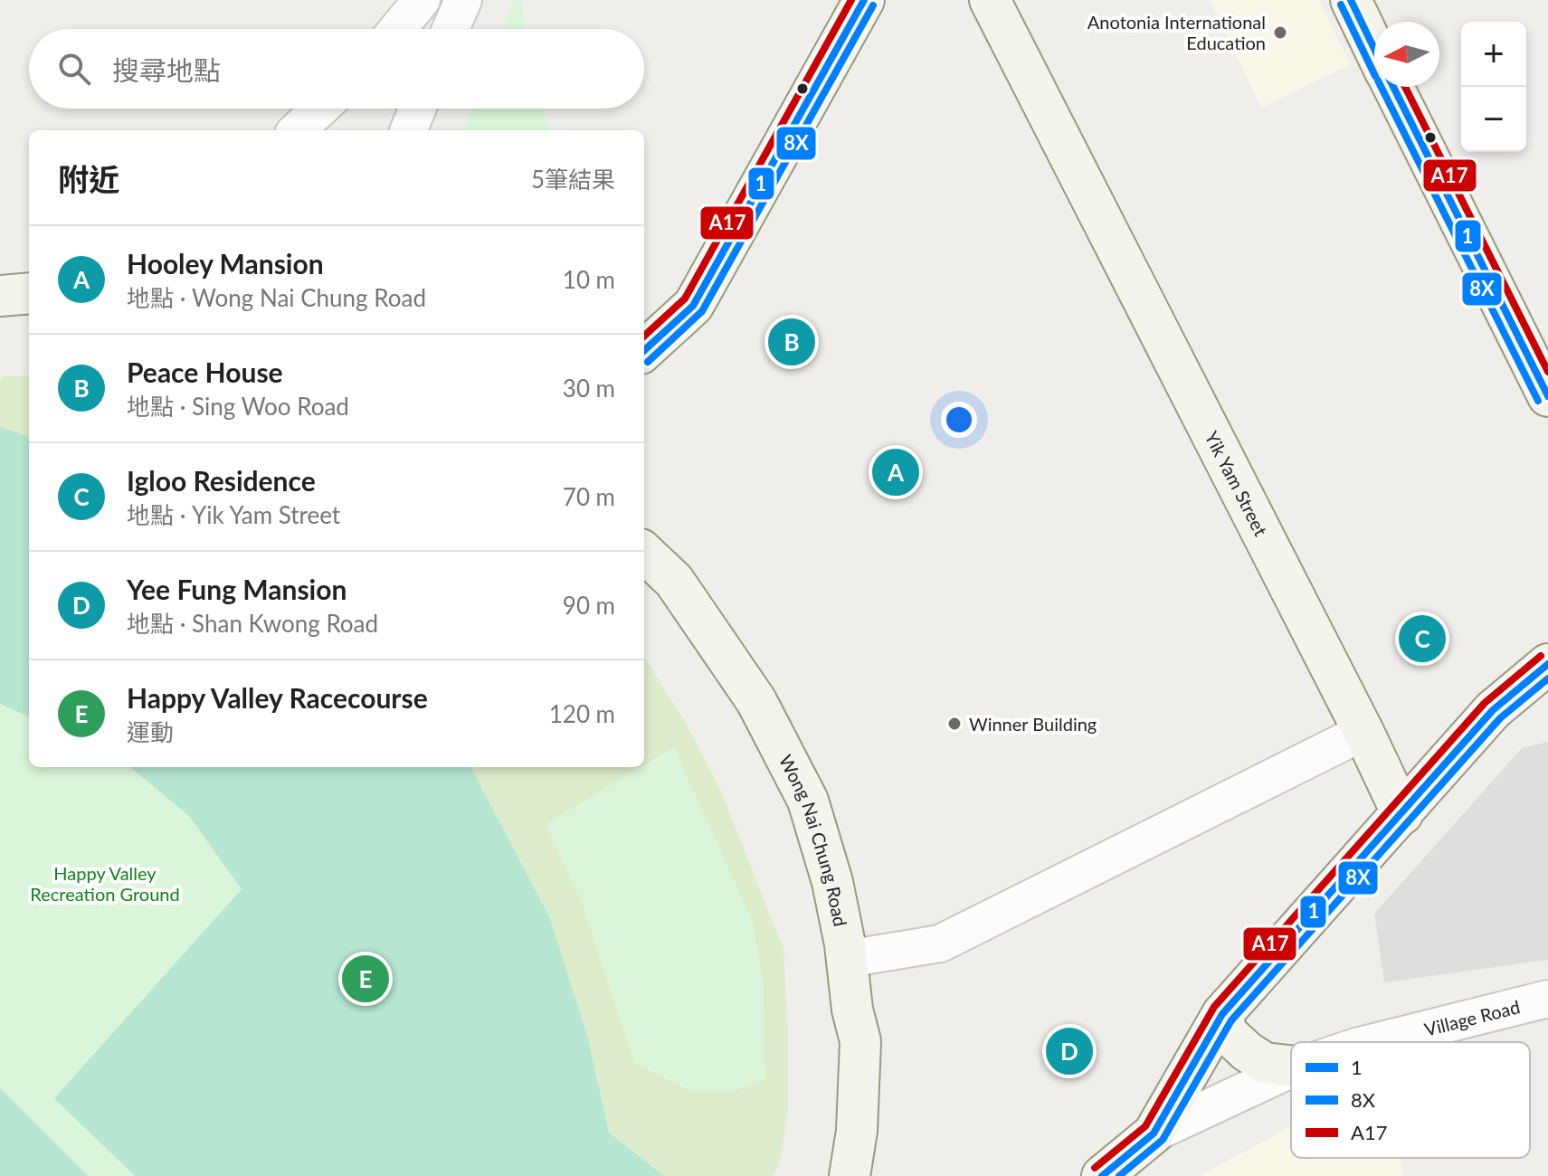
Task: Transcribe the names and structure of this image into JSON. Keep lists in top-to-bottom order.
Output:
{
  "streets": {
    "street": ["Yik Yam Street", "Wong Nai Chung Road", "Village Road"]
  },
  "parks": ["Happy Valley Recreation Ground"],
  "places": ["Anotonia International Education", "Winner Building"],
  "lines": ["transit line 1", "transit line A17", "transit line 8X"],
  "legend": ["1", "8X", "A17"],
  "north": "left",
  "page": {
    "map_buttons": ["+", "−"],
    "search": "搜尋地點",
    "heading": ["附近", "5筆結果"],
    "list": [
      {
        "mark": "A",
        "name": "Hooley Mansion",
        "note": "地點 · Wong Nai Chung Road",
        "value": "10 m"
      },
      {
        "mark": "B",
        "name": "Peace House",
        "note": "地點 · Sing Woo Road",
        "value": "30 m"
      },
      {
        "mark": "C",
        "name": "Igloo Residence",
        "note": "地點 · Yik Yam Street",
        "value": "70 m"
      },
      {
        "mark": "D",
        "name": "Yee Fung Mansion",
        "note": "地點 · Shan Kwong Road",
        "value": "90 m"
      },
      {
        "mark": "E",
        "name": "Happy Valley Racecourse",
        "note": "運動",
        "value": "120 m"
      }
    ],
    "pins": [
      "B",
      "A",
      "C",
      "E",
      "D"
    ]
  }
}
